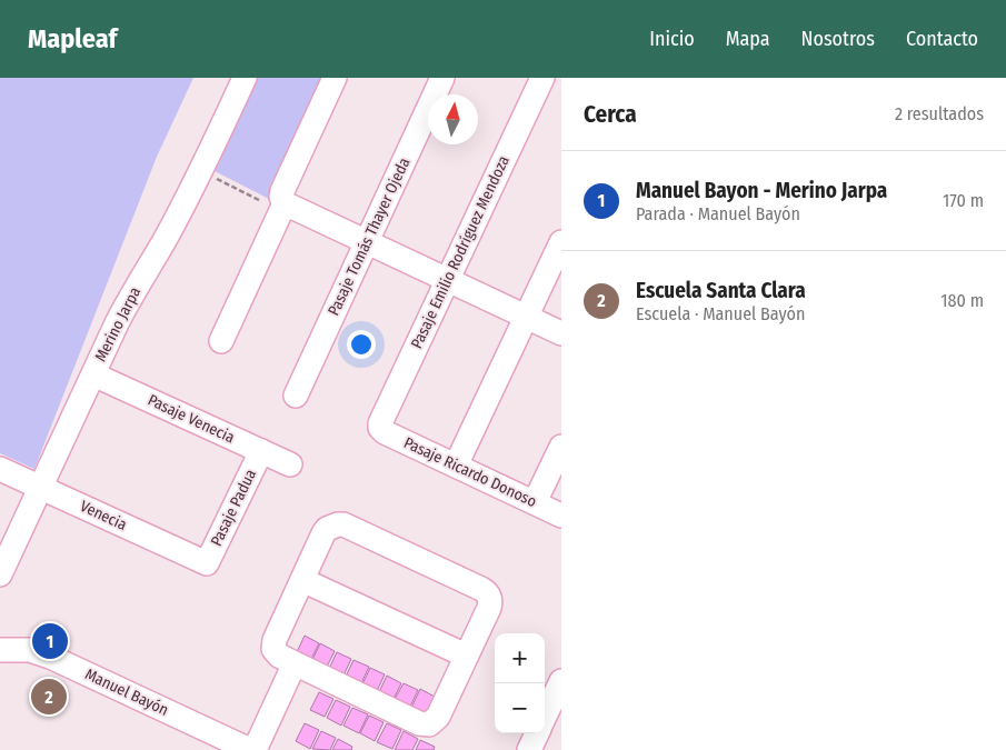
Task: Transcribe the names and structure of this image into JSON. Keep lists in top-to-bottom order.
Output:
{
  "streets": {
    "street": [
      "Pasaje Tomás Thayer Ojeda",
      "Pasaje Emilio Rodríguez Mendoza",
      "Merino Jarpa",
      "Pasaje Venecia",
      "Pasaje Ricardo Donoso",
      "Pasaje Padua",
      "Venecia",
      "Manuel Bayón"
    ]
  },
  "crossings": [
    ["Pasaje Emilio Rodríguez Mendoza", "Pasaje Ricardo Donoso"],
    ["Merino Jarpa", "Pasaje Venecia"],
    ["Merino Jarpa", "Venecia"],
    ["Pasaje Venecia", "Pasaje Padua"],
    ["Pasaje Padua", "Venecia"]
  ],
  "north": "top",
  "page": {
    "header": "Mapleaf",
    "nav": [
      "Inicio",
      "Mapa",
      "Nosotros",
      "Contacto"
    ],
    "heading": ["Cerca", "2 resultados"],
    "list": [
      {
        "mark": "1",
        "name": "Manuel Bayon - Merino Jarpa",
        "note": "Parada · Manuel Bayón",
        "value": "170 m"
      },
      {
        "mark": "2",
        "name": "Escuela Santa Clara",
        "note": "Escuela · Manuel Bayón",
        "value": "180 m"
      }
    ],
    "pins": ["1", "2"],
    "map_buttons": ["+", "−"]
  }
}
